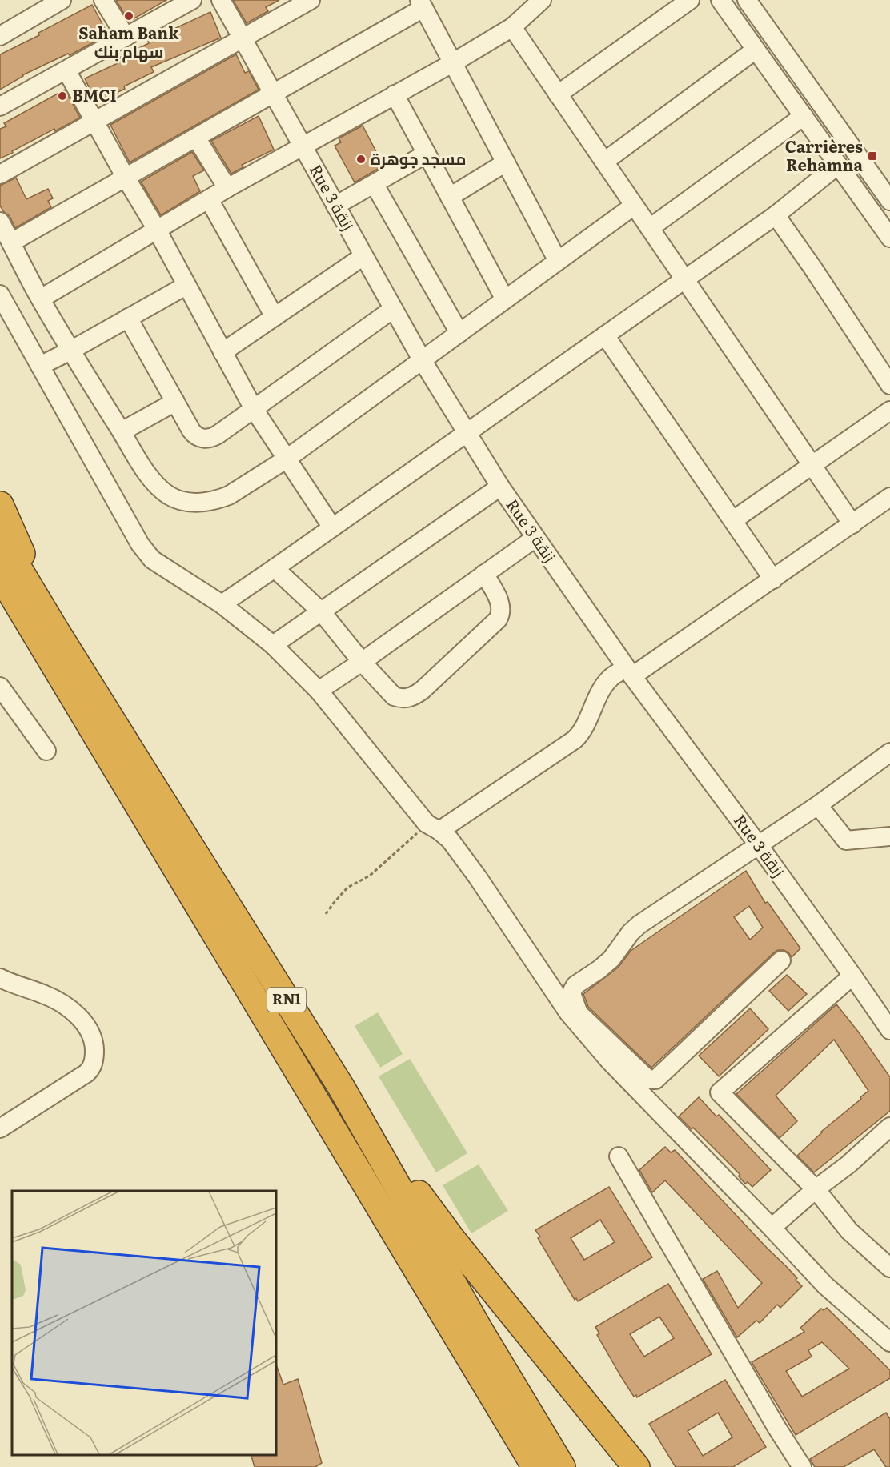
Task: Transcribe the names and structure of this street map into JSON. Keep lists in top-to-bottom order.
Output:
{
  "streets": {
    "highway": ["RN1"],
    "street": ["Rue 3 زنقة"]
  },
  "places": {
    "other": ["Saham Bank سهام بنك", "BMCI", "مسجد جوهرة"],
    "transit": ["Carrières Rehamna"]
  }
}
